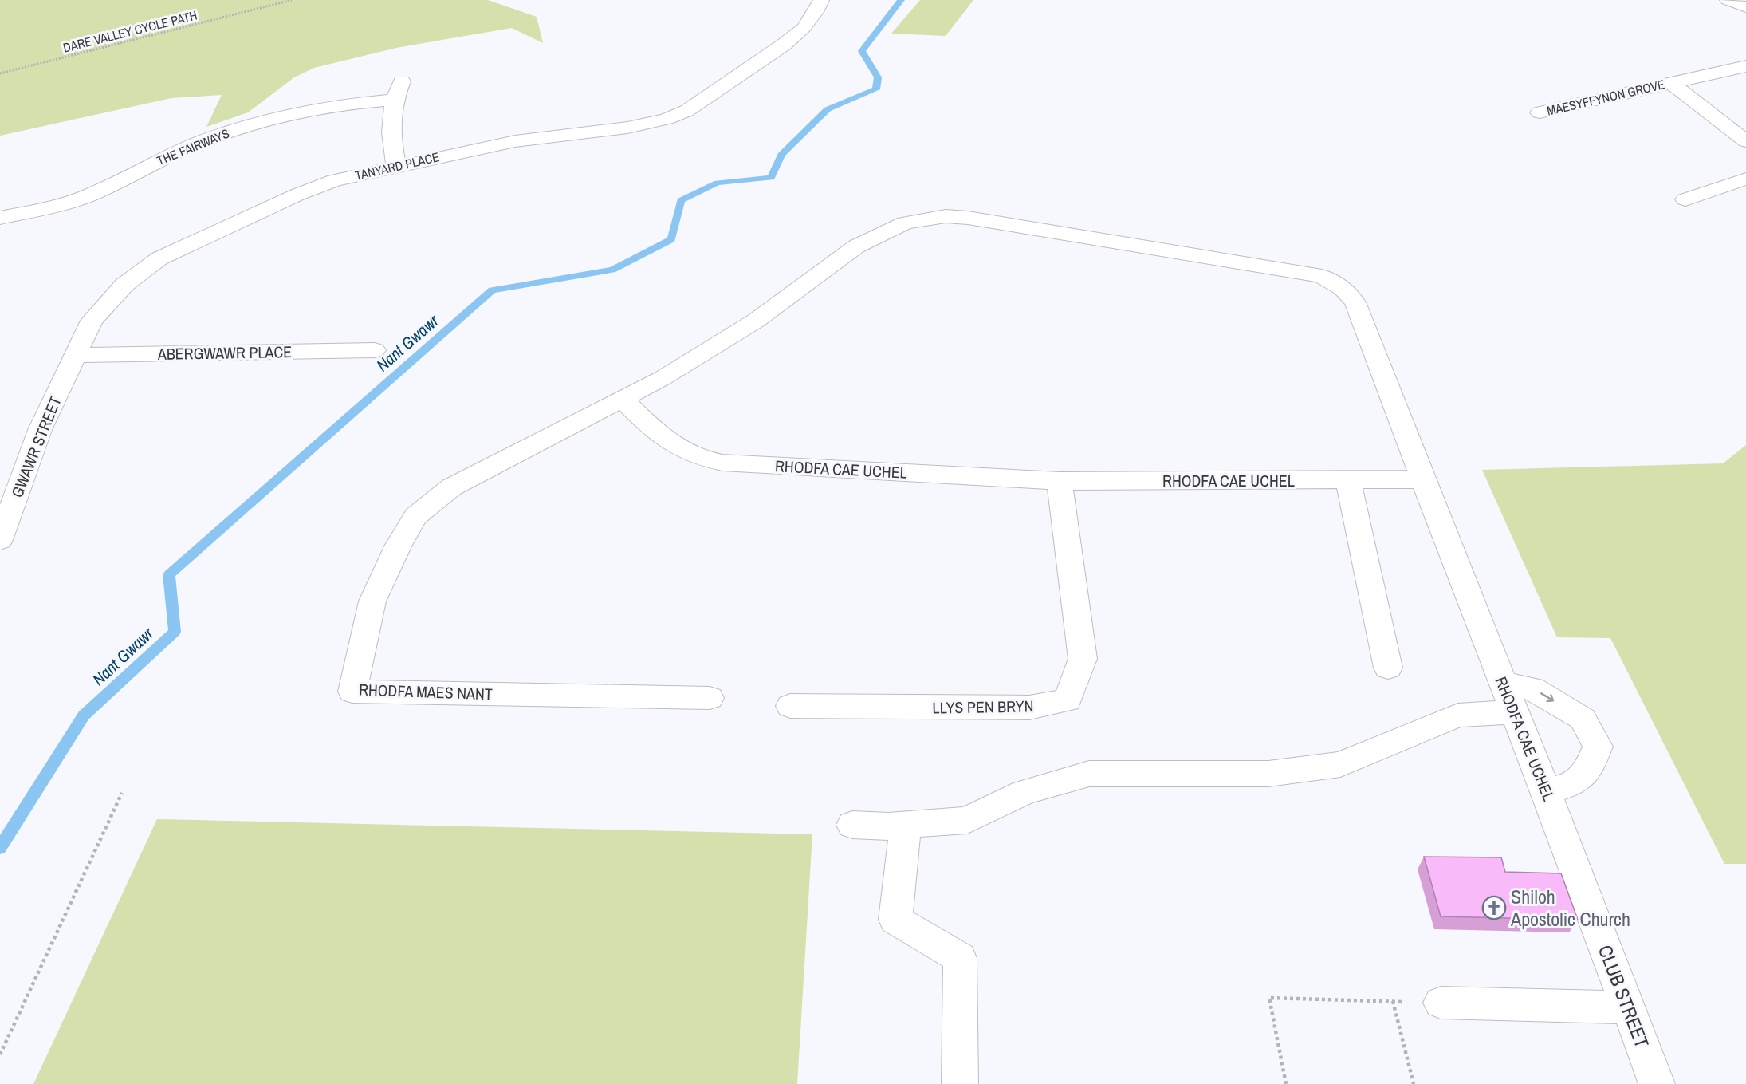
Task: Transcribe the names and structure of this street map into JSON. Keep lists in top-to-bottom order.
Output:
{
  "streets": {
    "street": [
      "MAESYFFYNON GROVE",
      "THE FAIRWAYS",
      "TANYARD PLACE",
      "ABERGWAWR PLACE",
      "GWAWR STREET",
      "RHODFA CAE UCHEL",
      "RHODFA MAES NANT",
      "LLYS PEN BRYN",
      "CLUB STREET"
    ],
    "path": ["DARE VALLEY CYCLE PATH"]
  },
  "crossings": [
    ["TANYARD PLACE", "ABERGWAWR PLACE"],
    ["TANYARD PLACE", "GWAWR STREET"],
    ["ABERGWAWR PLACE", "GWAWR STREET"],
    ["RHODFA CAE UCHEL", "RHODFA MAES NANT"],
    ["RHODFA CAE UCHEL", "LLYS PEN BRYN"],
    ["RHODFA CAE UCHEL", "CLUB STREET"]
  ],
  "water": ["Nant Gwawr"],
  "places": {
    "church": ["Shiloh Apostolic Church"]
  }
}
